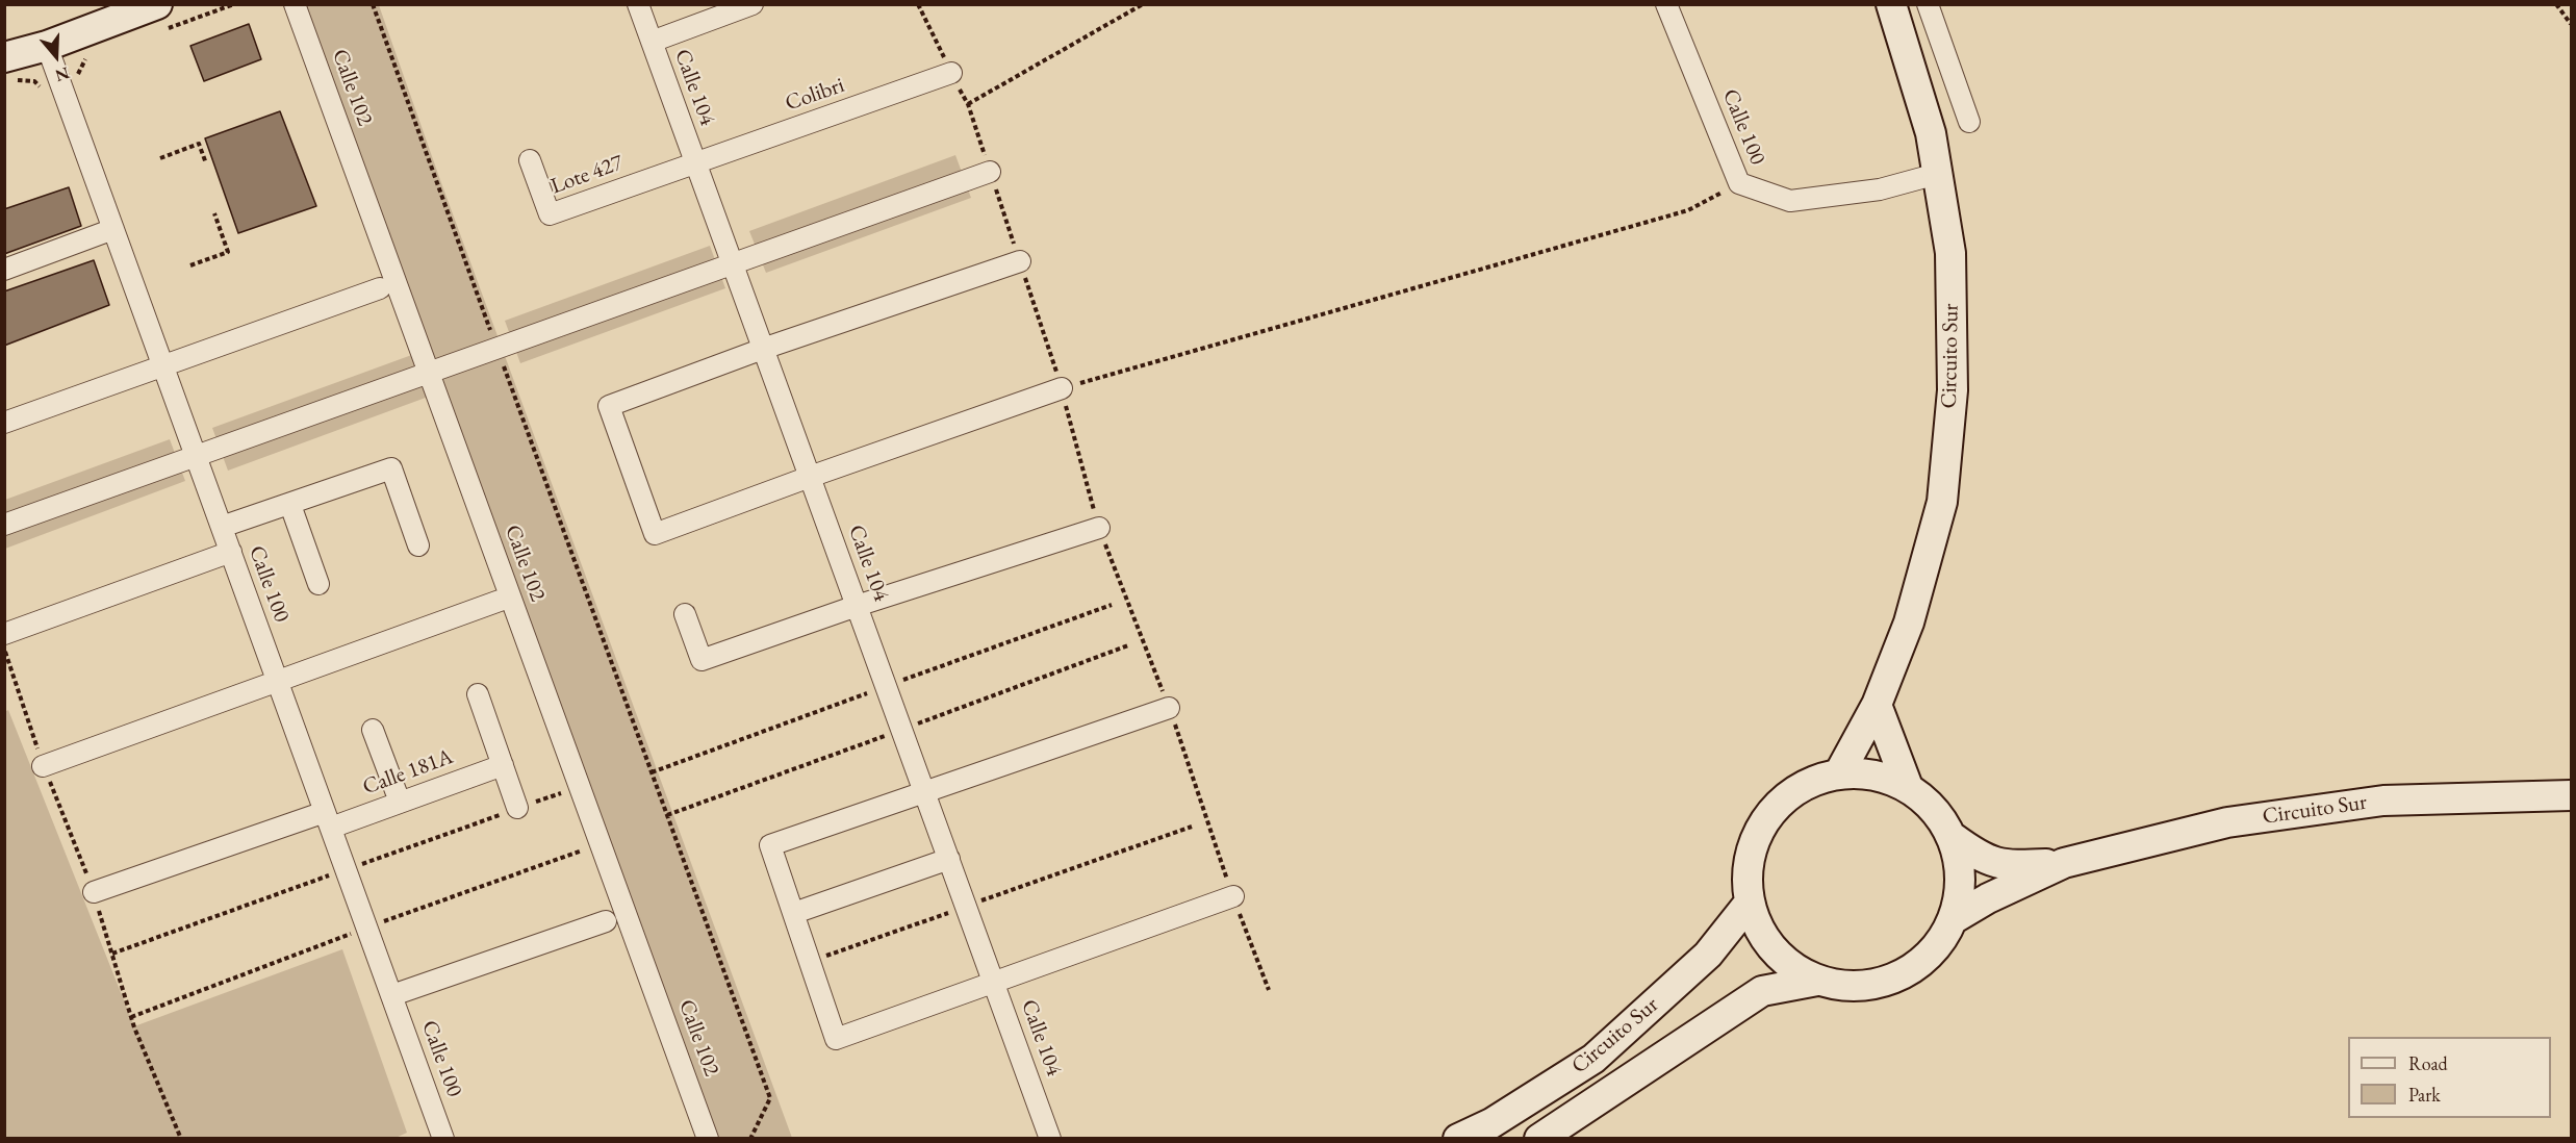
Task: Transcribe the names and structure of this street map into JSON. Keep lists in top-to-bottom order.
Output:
{
  "streets": {
    "street": [
      "Calle 102",
      "Calle 104",
      "Colibri",
      "Calle 100",
      "Lote 427",
      "Circuito Sur",
      "Calle 181A"
    ]
  },
  "crossings": [
    ["Calle 104", "Colibri"],
    ["Calle 104", "Lote 427"],
    ["Colibri", "Lote 427"],
    ["Calle 100", "Circuito Sur"],
    ["Calle 100", "Calle 181A"]
  ],
  "legend": ["Road", "Park"],
  "north": "bottom"
}
